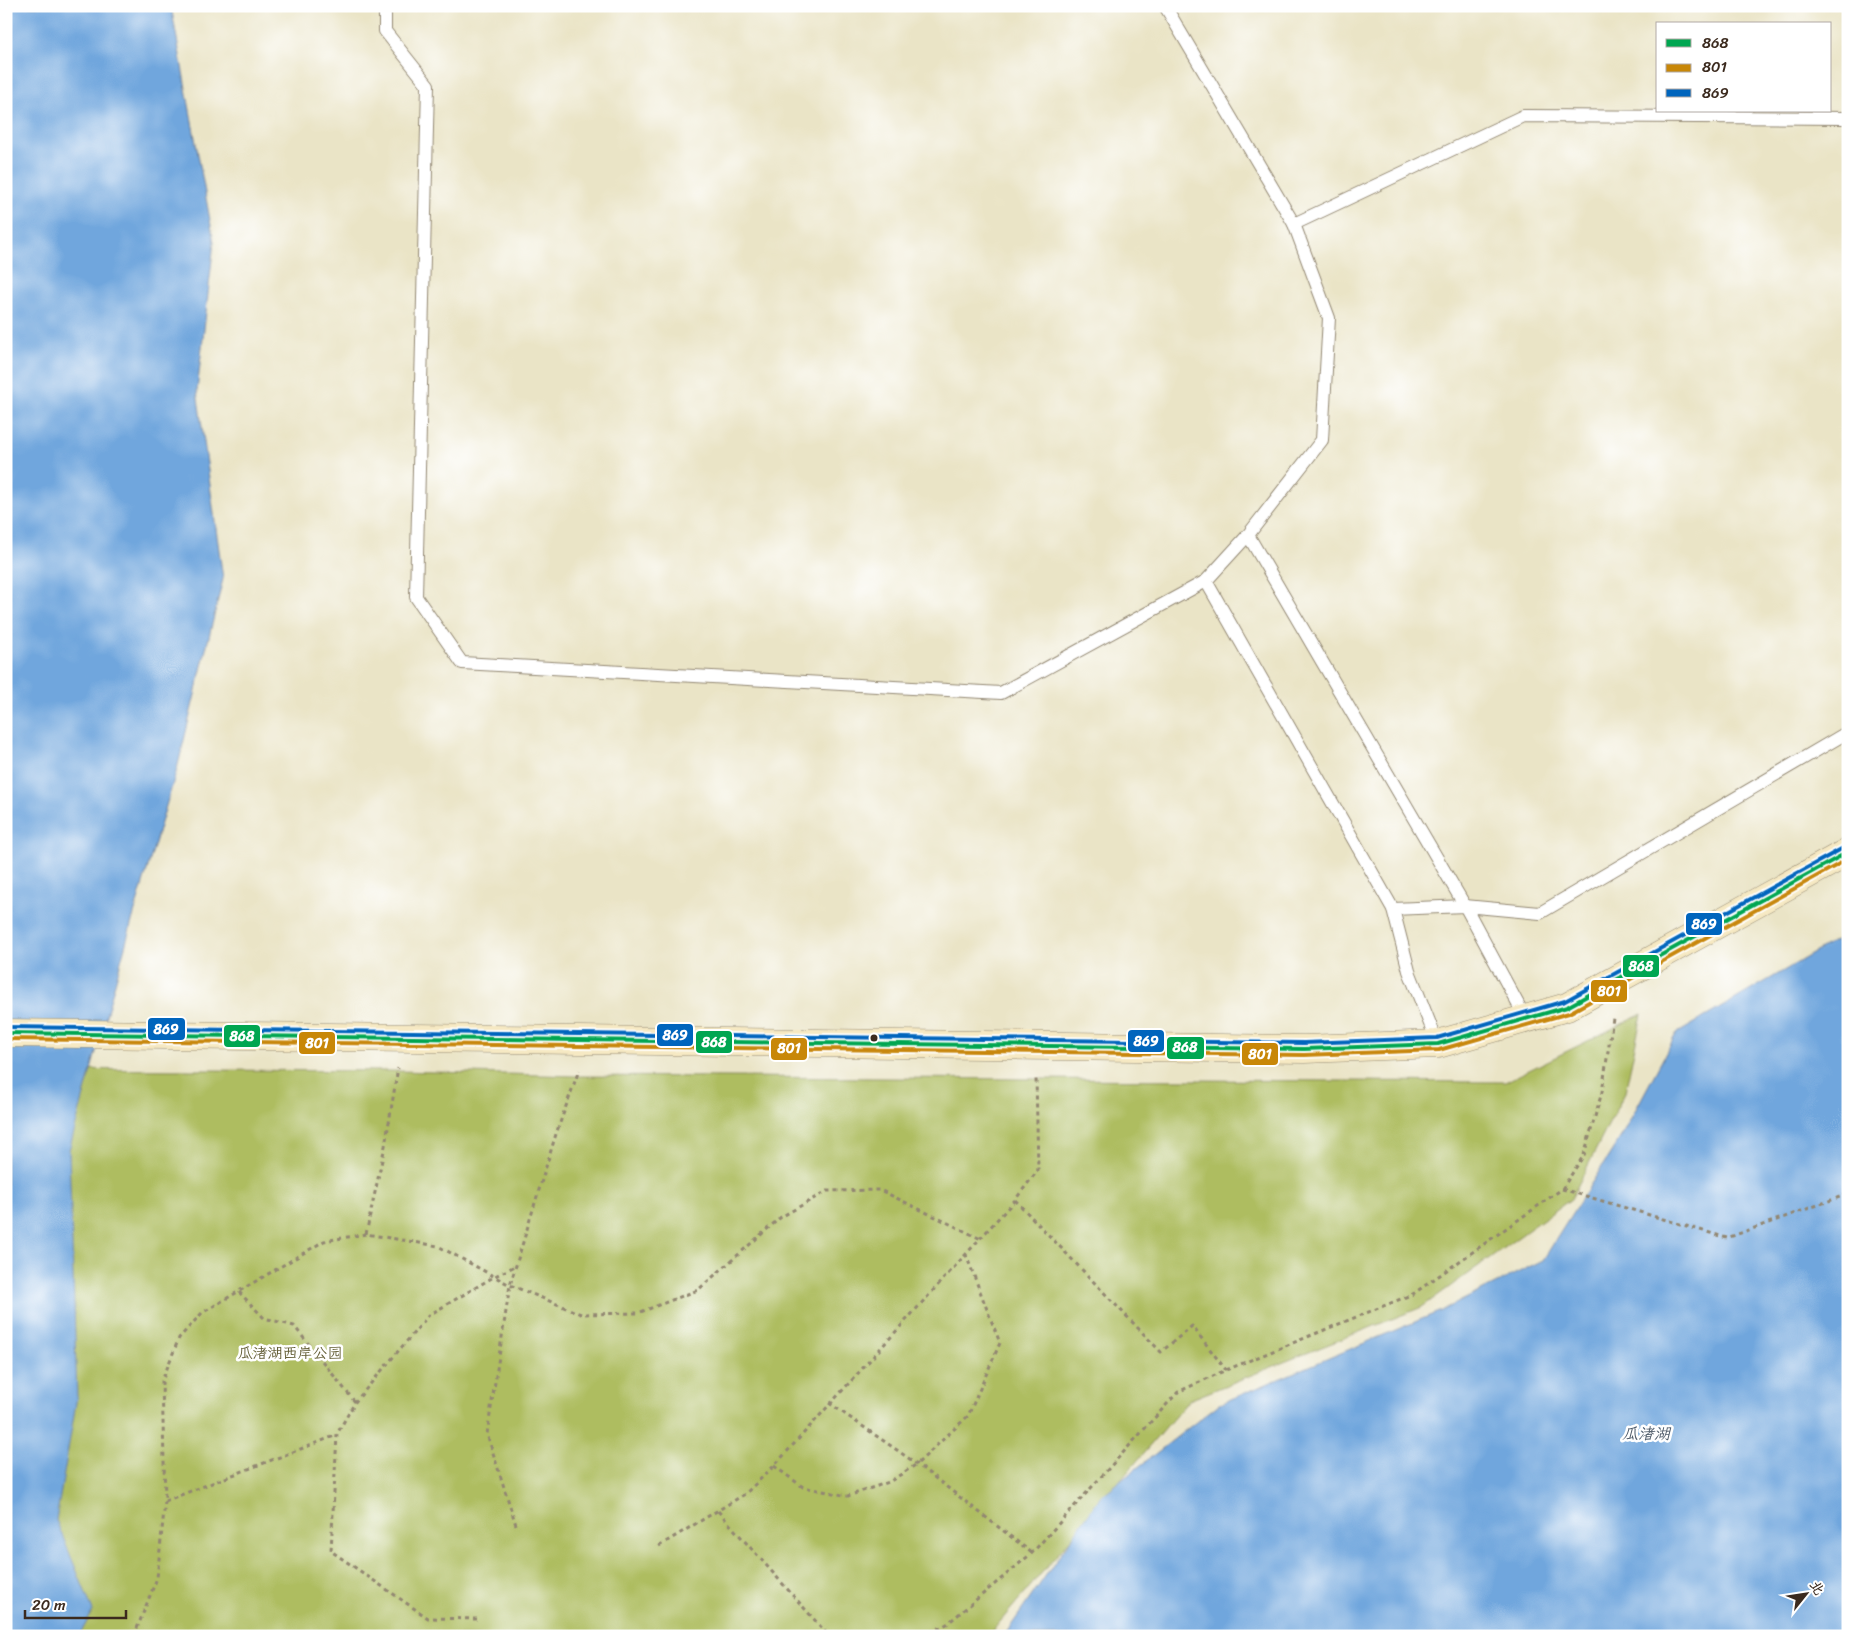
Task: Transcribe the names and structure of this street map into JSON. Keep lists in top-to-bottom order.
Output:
{
  "water": ["瓜渚湖"],
  "parks": ["瓜渚湖西岸公园"],
  "lines": ["transit line 869", "transit line 868", "transit line 801"],
  "legend": ["868", "801", "869"],
  "scale_bar": "20 m",
  "north": "top right"
}
